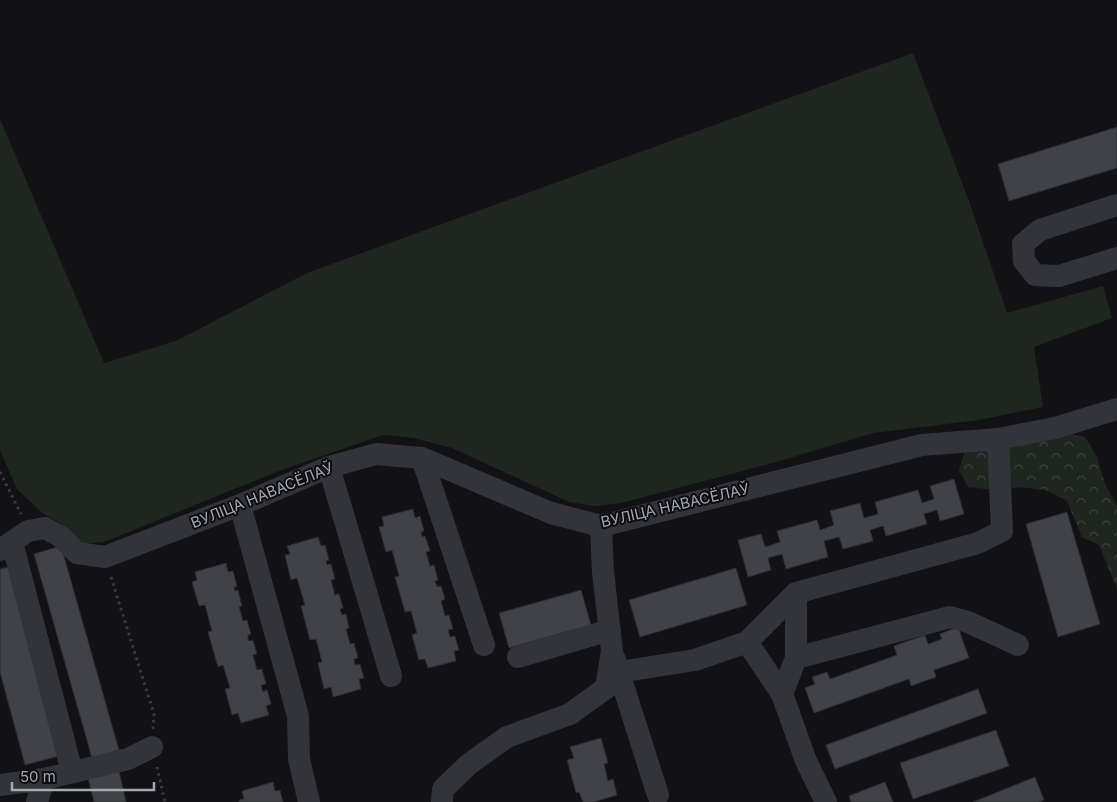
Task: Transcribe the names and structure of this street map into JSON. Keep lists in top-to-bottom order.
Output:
{
  "streets": {
    "street": ["ВУЛІЦА НАВАСЁЛАЎ"]
  },
  "scale_bar": "50 m"
}
